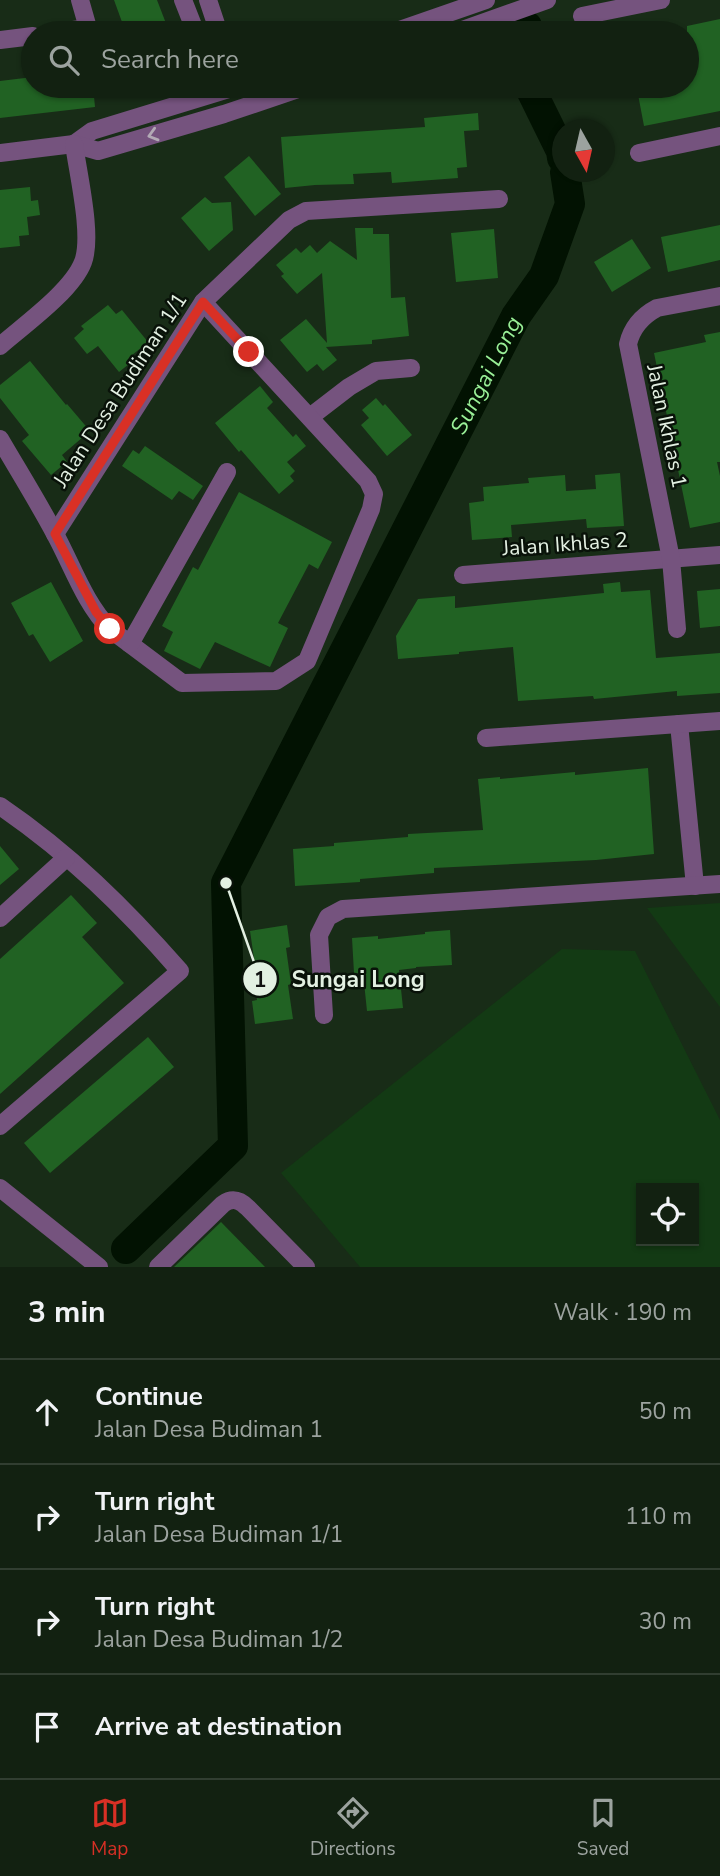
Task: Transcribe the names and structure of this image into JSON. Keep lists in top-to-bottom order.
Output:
{
  "streets": {
    "street": ["Jalan Desa Budiman 1/1", "Jalan Ikhlas 1", "Jalan Ikhlas 2"]
  },
  "crossings": [
    ["Jalan Ikhlas 1", "Jalan Ikhlas 2"]
  ],
  "water": ["Sungai Long"],
  "places": ["Sungai Long"],
  "north": "bottom",
  "page": {
    "search": "Search here",
    "heading": ["3 min", "Walk · 190 m"],
    "list": [
      ["Continue", "Jalan Desa Budiman 1", "50 m"],
      ["Turn right", "Jalan Desa Budiman 1/1", "110 m"],
      ["Turn right", "Jalan Desa Budiman 1/2", "30 m"],
      "Arrive at destination"
    ],
    "nav": ["Map", "Directions", "Saved"]
  }
}
